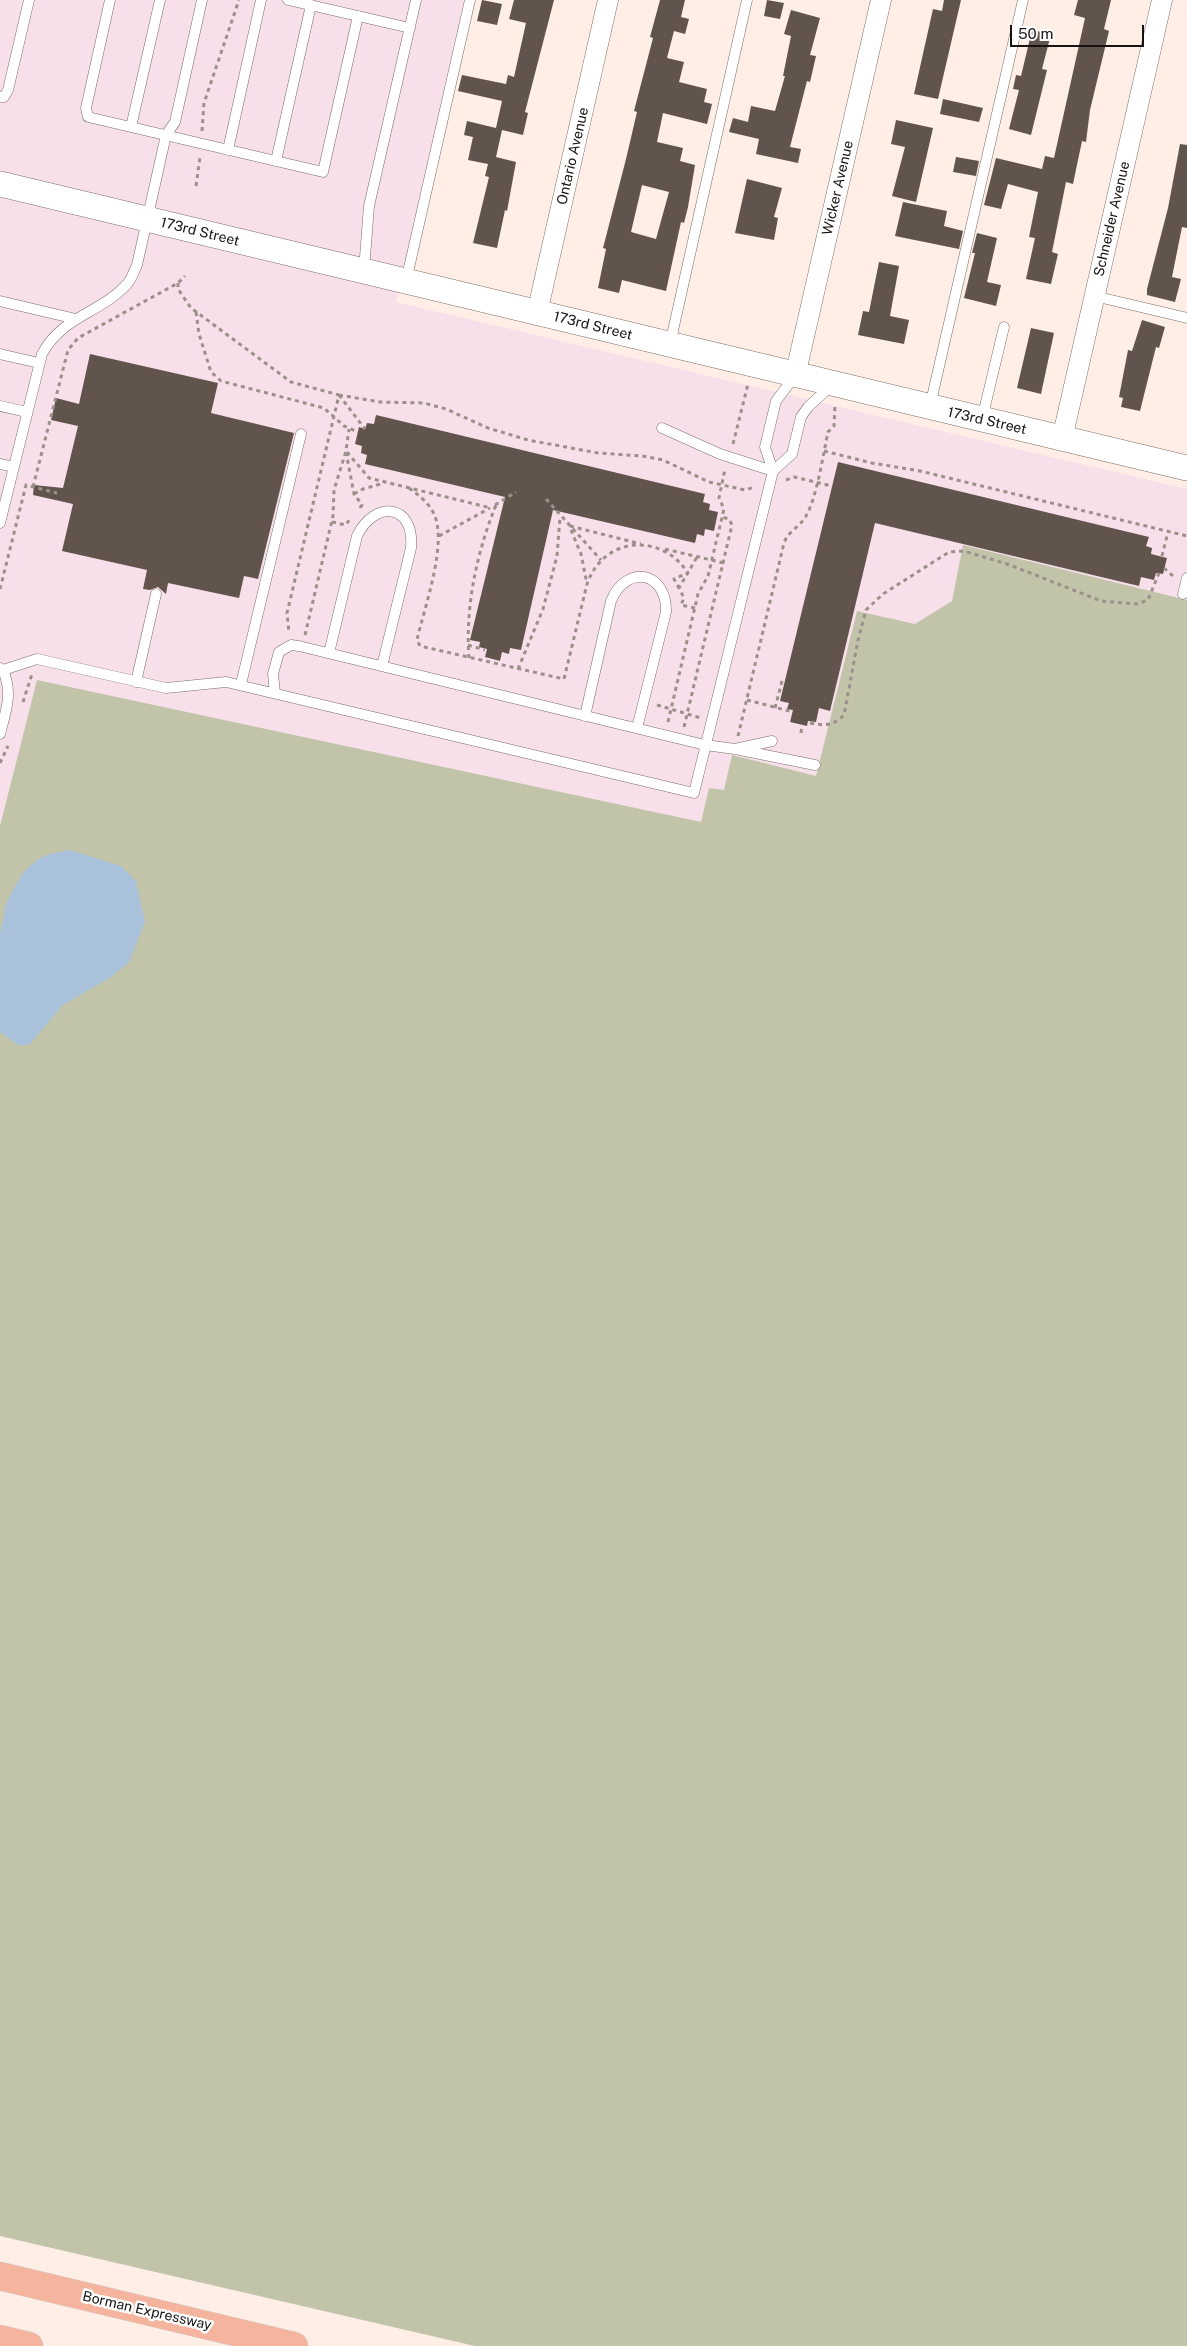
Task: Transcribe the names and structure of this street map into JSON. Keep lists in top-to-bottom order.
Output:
{
  "streets": {
    "highway": ["Borman Expressway"],
    "street": [
      "Ontario Avenue",
      "Wicker Avenue",
      "Schneider Avenue",
      "173rd Street"
    ]
  },
  "crossings": [
    ["Ontario Avenue", "173rd Street"],
    ["Wicker Avenue", "173rd Street"],
    ["Schneider Avenue", "173rd Street"]
  ],
  "scale_bar": "50 m"
}
